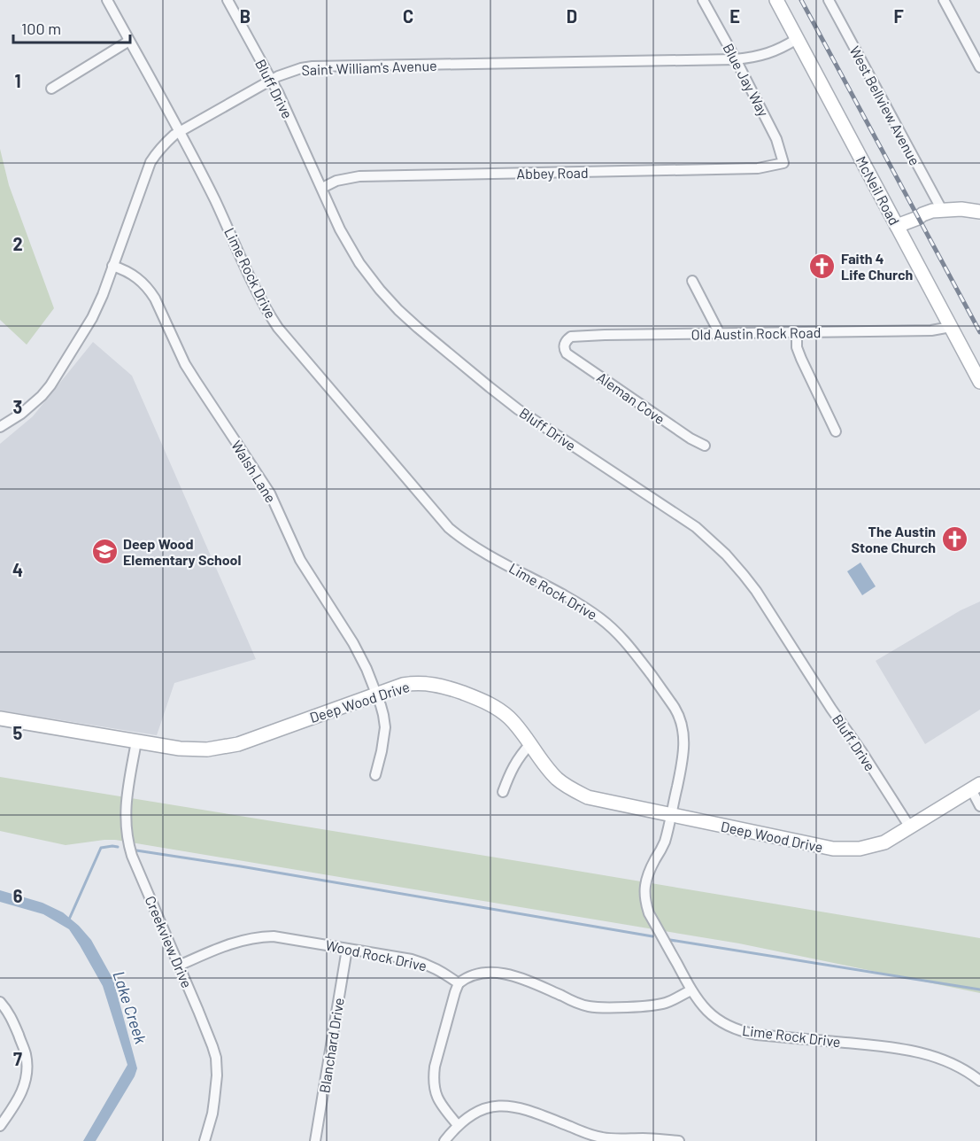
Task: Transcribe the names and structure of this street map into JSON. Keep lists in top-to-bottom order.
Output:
{
  "streets": {
    "street": [
      "Saint William's Avenue",
      "Blue Jay Way",
      "Bluff Drive",
      "West Bellview Avenue",
      "Abbey Road",
      "McNeil Road",
      "Lime Rock Drive",
      "Old Austin Rock Road",
      "Aleman Cove",
      "Walsh Lane",
      "Deep Wood Drive",
      "Creekview Drive",
      "Wood Rock Drive",
      "Blanchard Drive"
    ]
  },
  "crossings": [
    ["Saint William's Avenue", "Blue Jay Way"],
    ["Saint William's Avenue", "Bluff Drive"],
    ["Saint William's Avenue", "McNeil Road"],
    ["Saint William's Avenue", "Lime Rock Drive"],
    ["Saint William's Avenue", "Walsh Lane"],
    ["Blue Jay Way", "Abbey Road"],
    ["Bluff Drive", "Abbey Road"],
    ["Bluff Drive", "Deep Wood Drive"],
    ["McNeil Road", "Old Austin Rock Road"],
    ["Lime Rock Drive", "Deep Wood Drive"],
    ["Old Austin Rock Road", "Aleman Cove"],
    ["Walsh Lane", "Deep Wood Drive"],
    ["Deep Wood Drive", "Creekview Drive"],
    ["Creekview Drive", "Wood Rock Drive"],
    ["Wood Rock Drive", "Blanchard Drive"]
  ],
  "water": ["Lake Creek"],
  "places": {
    "church": ["Faith 4 Life Church", "The Austin Stone Church"],
    "school or university": ["Deep Wood Elementary School"]
  },
  "scale_bar": "100 m",
  "grid": {
    "columns": [
      "B",
      "C",
      "D",
      "E",
      "F"
    ],
    "rows": [
      "1",
      "2",
      "3",
      "4",
      "5",
      "6",
      "7"
    ]
  }
}
